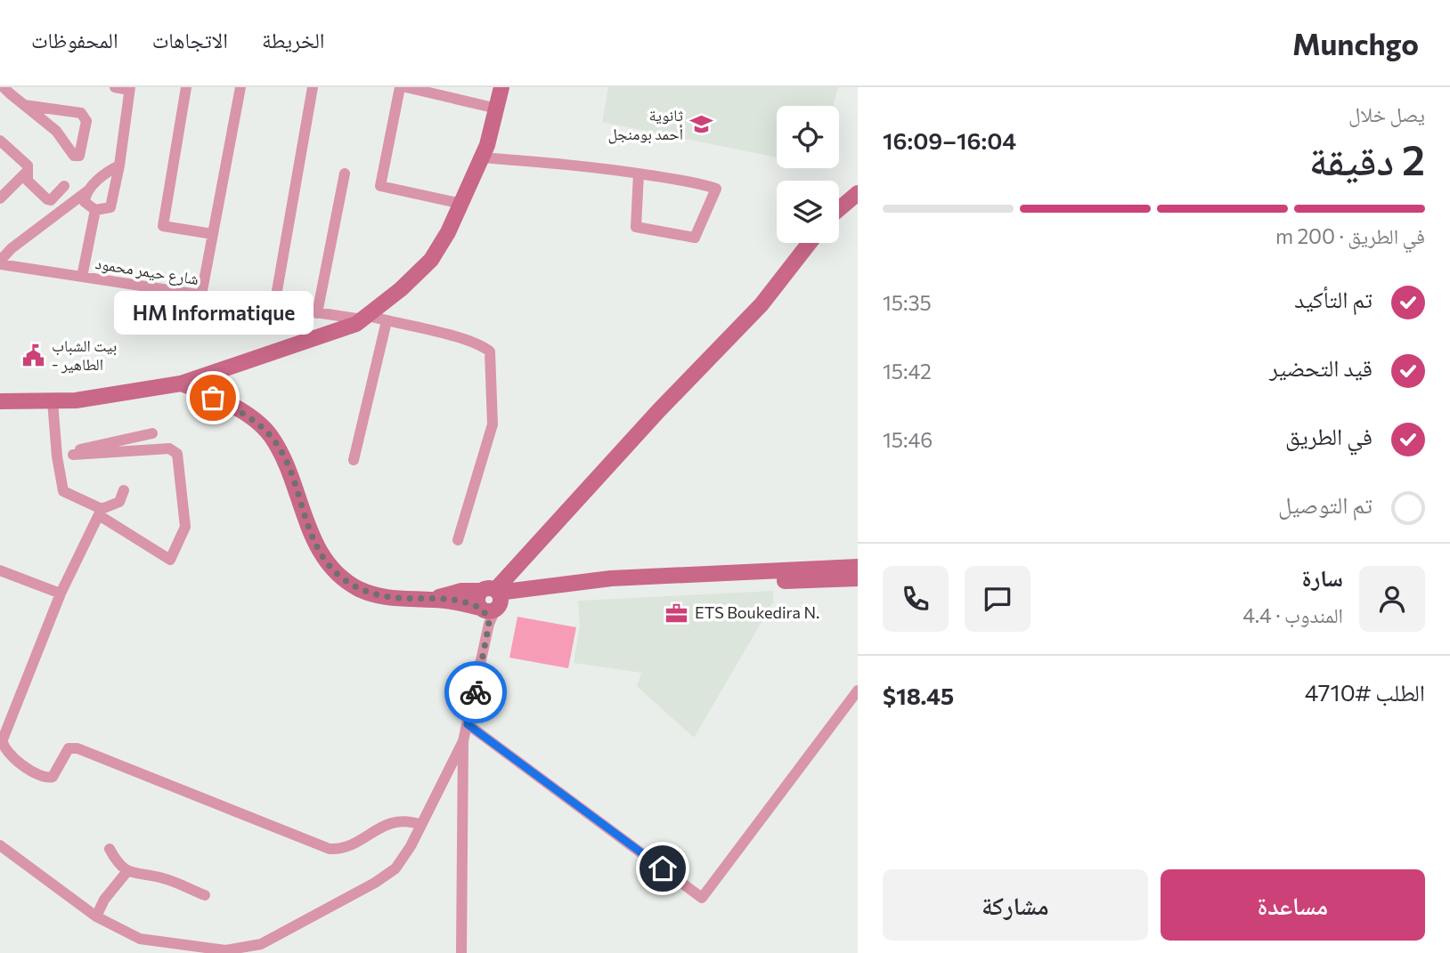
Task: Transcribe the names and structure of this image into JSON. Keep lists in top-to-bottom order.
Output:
{
  "streets": {
    "street": ["شارع حيمر محمود"]
  },
  "places": {
    "school or university": ["ثانوية أحمد بومنجل"],
    "public building": ["بيت الشباب - الطاهير"],
    "other": ["HM Informatique"],
    "office": ["ETS Boukedira N."]
  },
  "page": {
    "header": "Munchgo",
    "nav": ["الخريطة", "الاتجاهات", "المحفوظات"],
    "heading": ["2 دقيقة", "يصل خلال", "16:04–16:09"],
    "panel": [
      "سارة",
      "المندوب · 4.4",
      "الطلب #4710",
      "$18.45"
    ],
    "bar": "في الطريق · 200 m",
    "list": [
      ["تم التأكيد", "15:35"],
      ["قيد التحضير", "15:42"],
      ["في الطريق", "15:46"],
      "تم التوصيل"
    ],
    "bubble": "HM Informatique",
    "buttons": ["مساعدة", "مشاركة"]
  }
}
